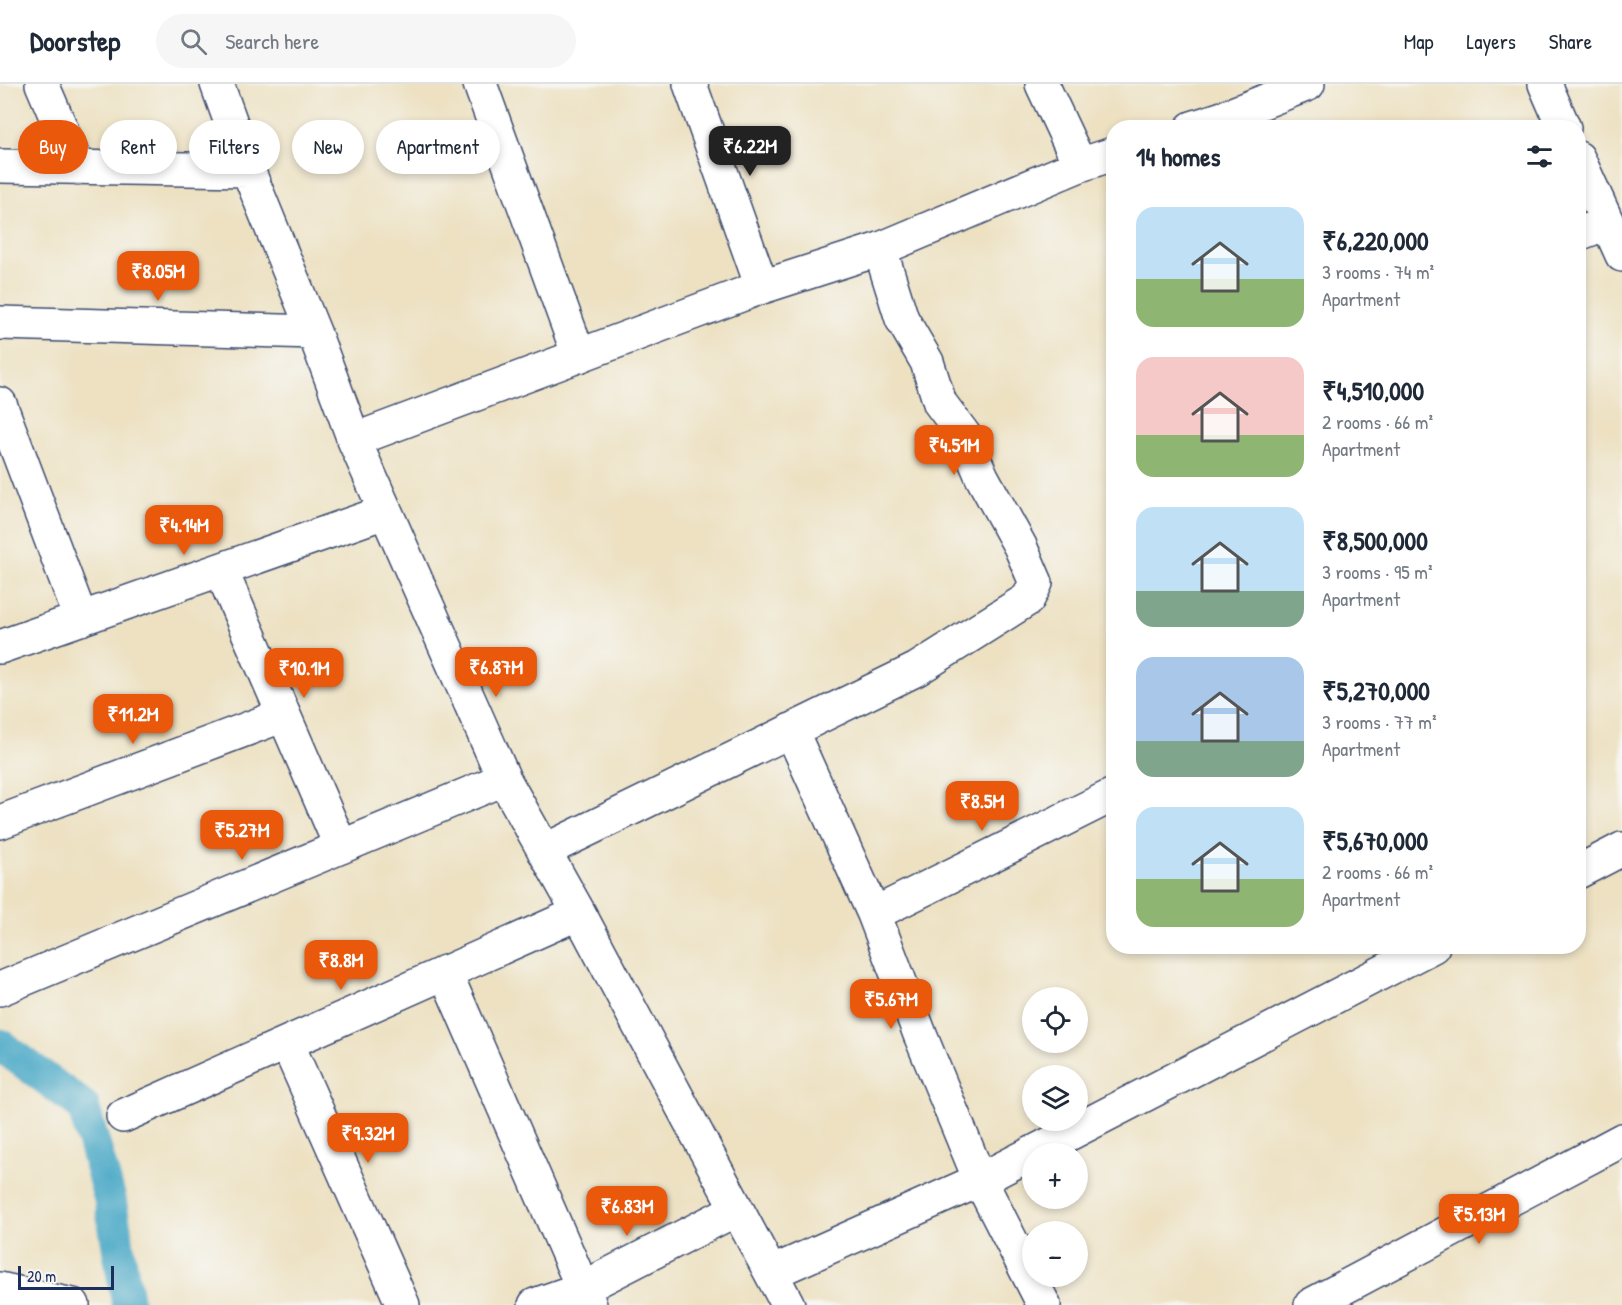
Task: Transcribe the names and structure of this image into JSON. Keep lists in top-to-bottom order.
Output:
{
  "scale_bar": "20 m",
  "page": {
    "header": "Doorstep",
    "search": "Search here",
    "nav": ["Map", "Layers", "Share"],
    "chip": [
      "Buy",
      "Rent",
      "Filters",
      "New",
      "Apartment"
    ],
    "heading": "14 homes",
    "price": [
      "₹6.22M",
      "₹8.05M",
      "₹4.51M",
      "₹4.14M",
      "₹6.87M",
      "₹10.1M",
      "₹11.2M",
      "₹8.5M",
      "₹5.27M",
      "₹8.8M",
      "₹5.67M",
      "₹9.32M",
      "₹6.83M",
      "₹5.13M"
    ],
    "list": [
      {
        "name": "₹6,220,000",
        "note": "3 rooms · 74 m² · Apartment"
      },
      {
        "name": "₹4,510,000",
        "note": "2 rooms · 66 m² · Apartment"
      },
      {
        "name": "₹8,500,000",
        "note": "3 rooms · 95 m² · Apartment"
      },
      {
        "name": "₹5,270,000",
        "note": "3 rooms · 77 m² · Apartment"
      },
      {
        "name": "₹5,670,000",
        "note": "2 rooms · 66 m² · Apartment"
      }
    ],
    "map_buttons": ["+", "−"],
    "scale": "20 m"
  }
}
